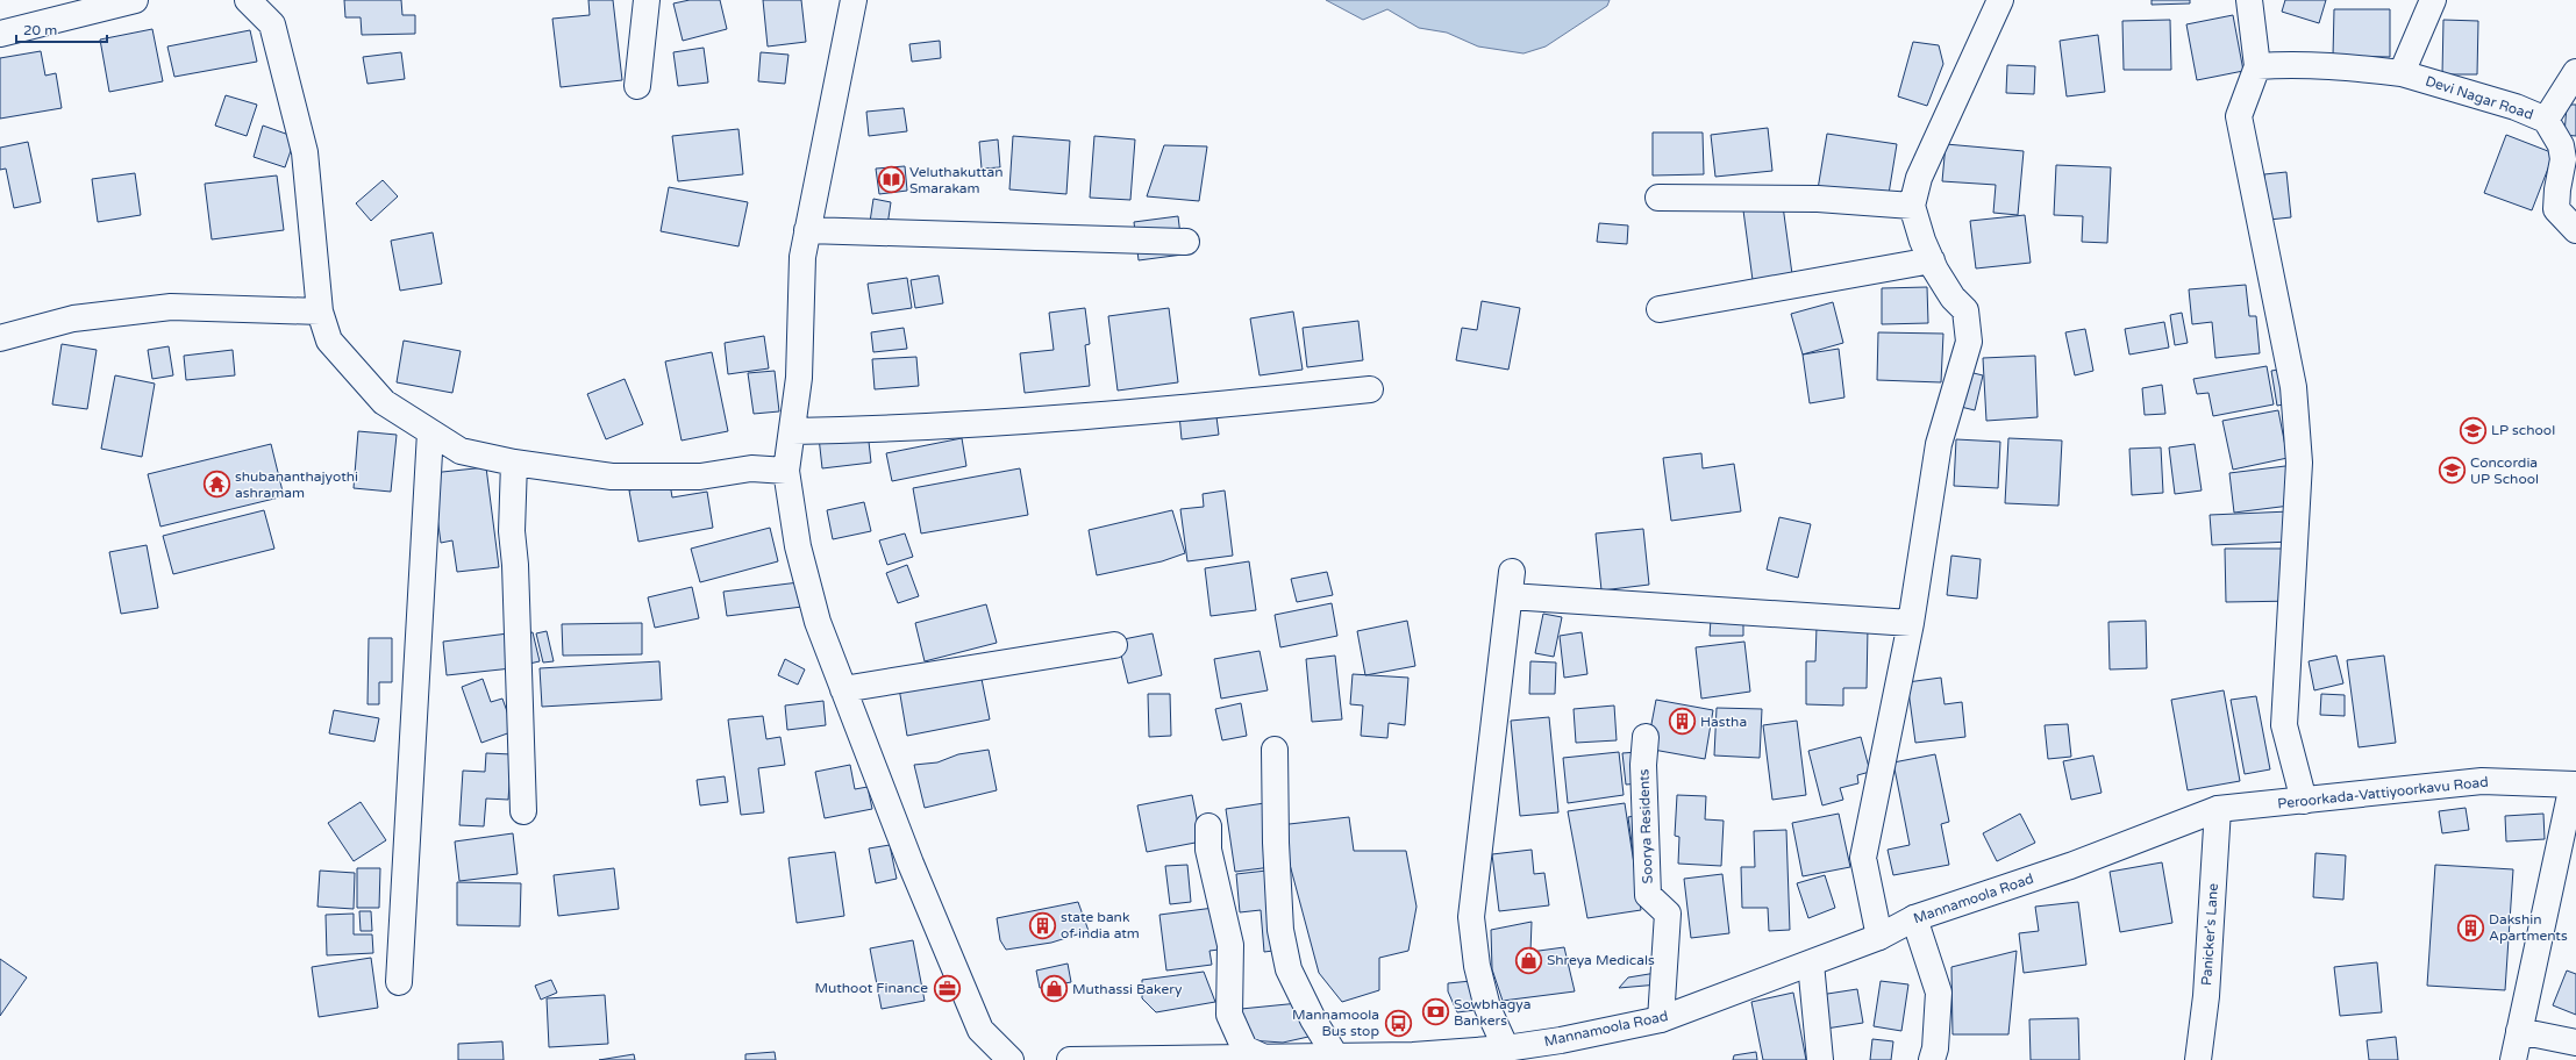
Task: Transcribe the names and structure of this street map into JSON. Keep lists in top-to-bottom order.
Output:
{
  "streets": {
    "street": [
      "Devi Nagar Road",
      "Peroorkada-Vattiyoorkavu Road",
      "Soorya Residents",
      "Mannamoola Road",
      "Panicker's Lane"
    ]
  },
  "crossings": [
    ["Peroorkada-Vattiyoorkavu Road", "Mannamoola Road"],
    ["Peroorkada-Vattiyoorkavu Road", "Panicker's Lane"],
    ["Soorya Residents", "Mannamoola Road"],
    ["Mannamoola Road", "Panicker's Lane"]
  ],
  "places": {
    "library": ["Veluthakuttan Smarakam"],
    "school or university": ["LP school", "Concordia UP School"],
    "temple": ["shubananthajyothi ashramam"],
    "building": ["Hastha", "state bank of india atm", "Dakshin Apartments"],
    "shop": ["Shreya Medicals", "Muthassi Bakery"],
    "office": ["Muthoot Finance"],
    "bank": ["Sowbhagya Bankers"],
    "bus stop": ["Mannamoola Bus stop"]
  },
  "scale_bar": "20 m"
}
